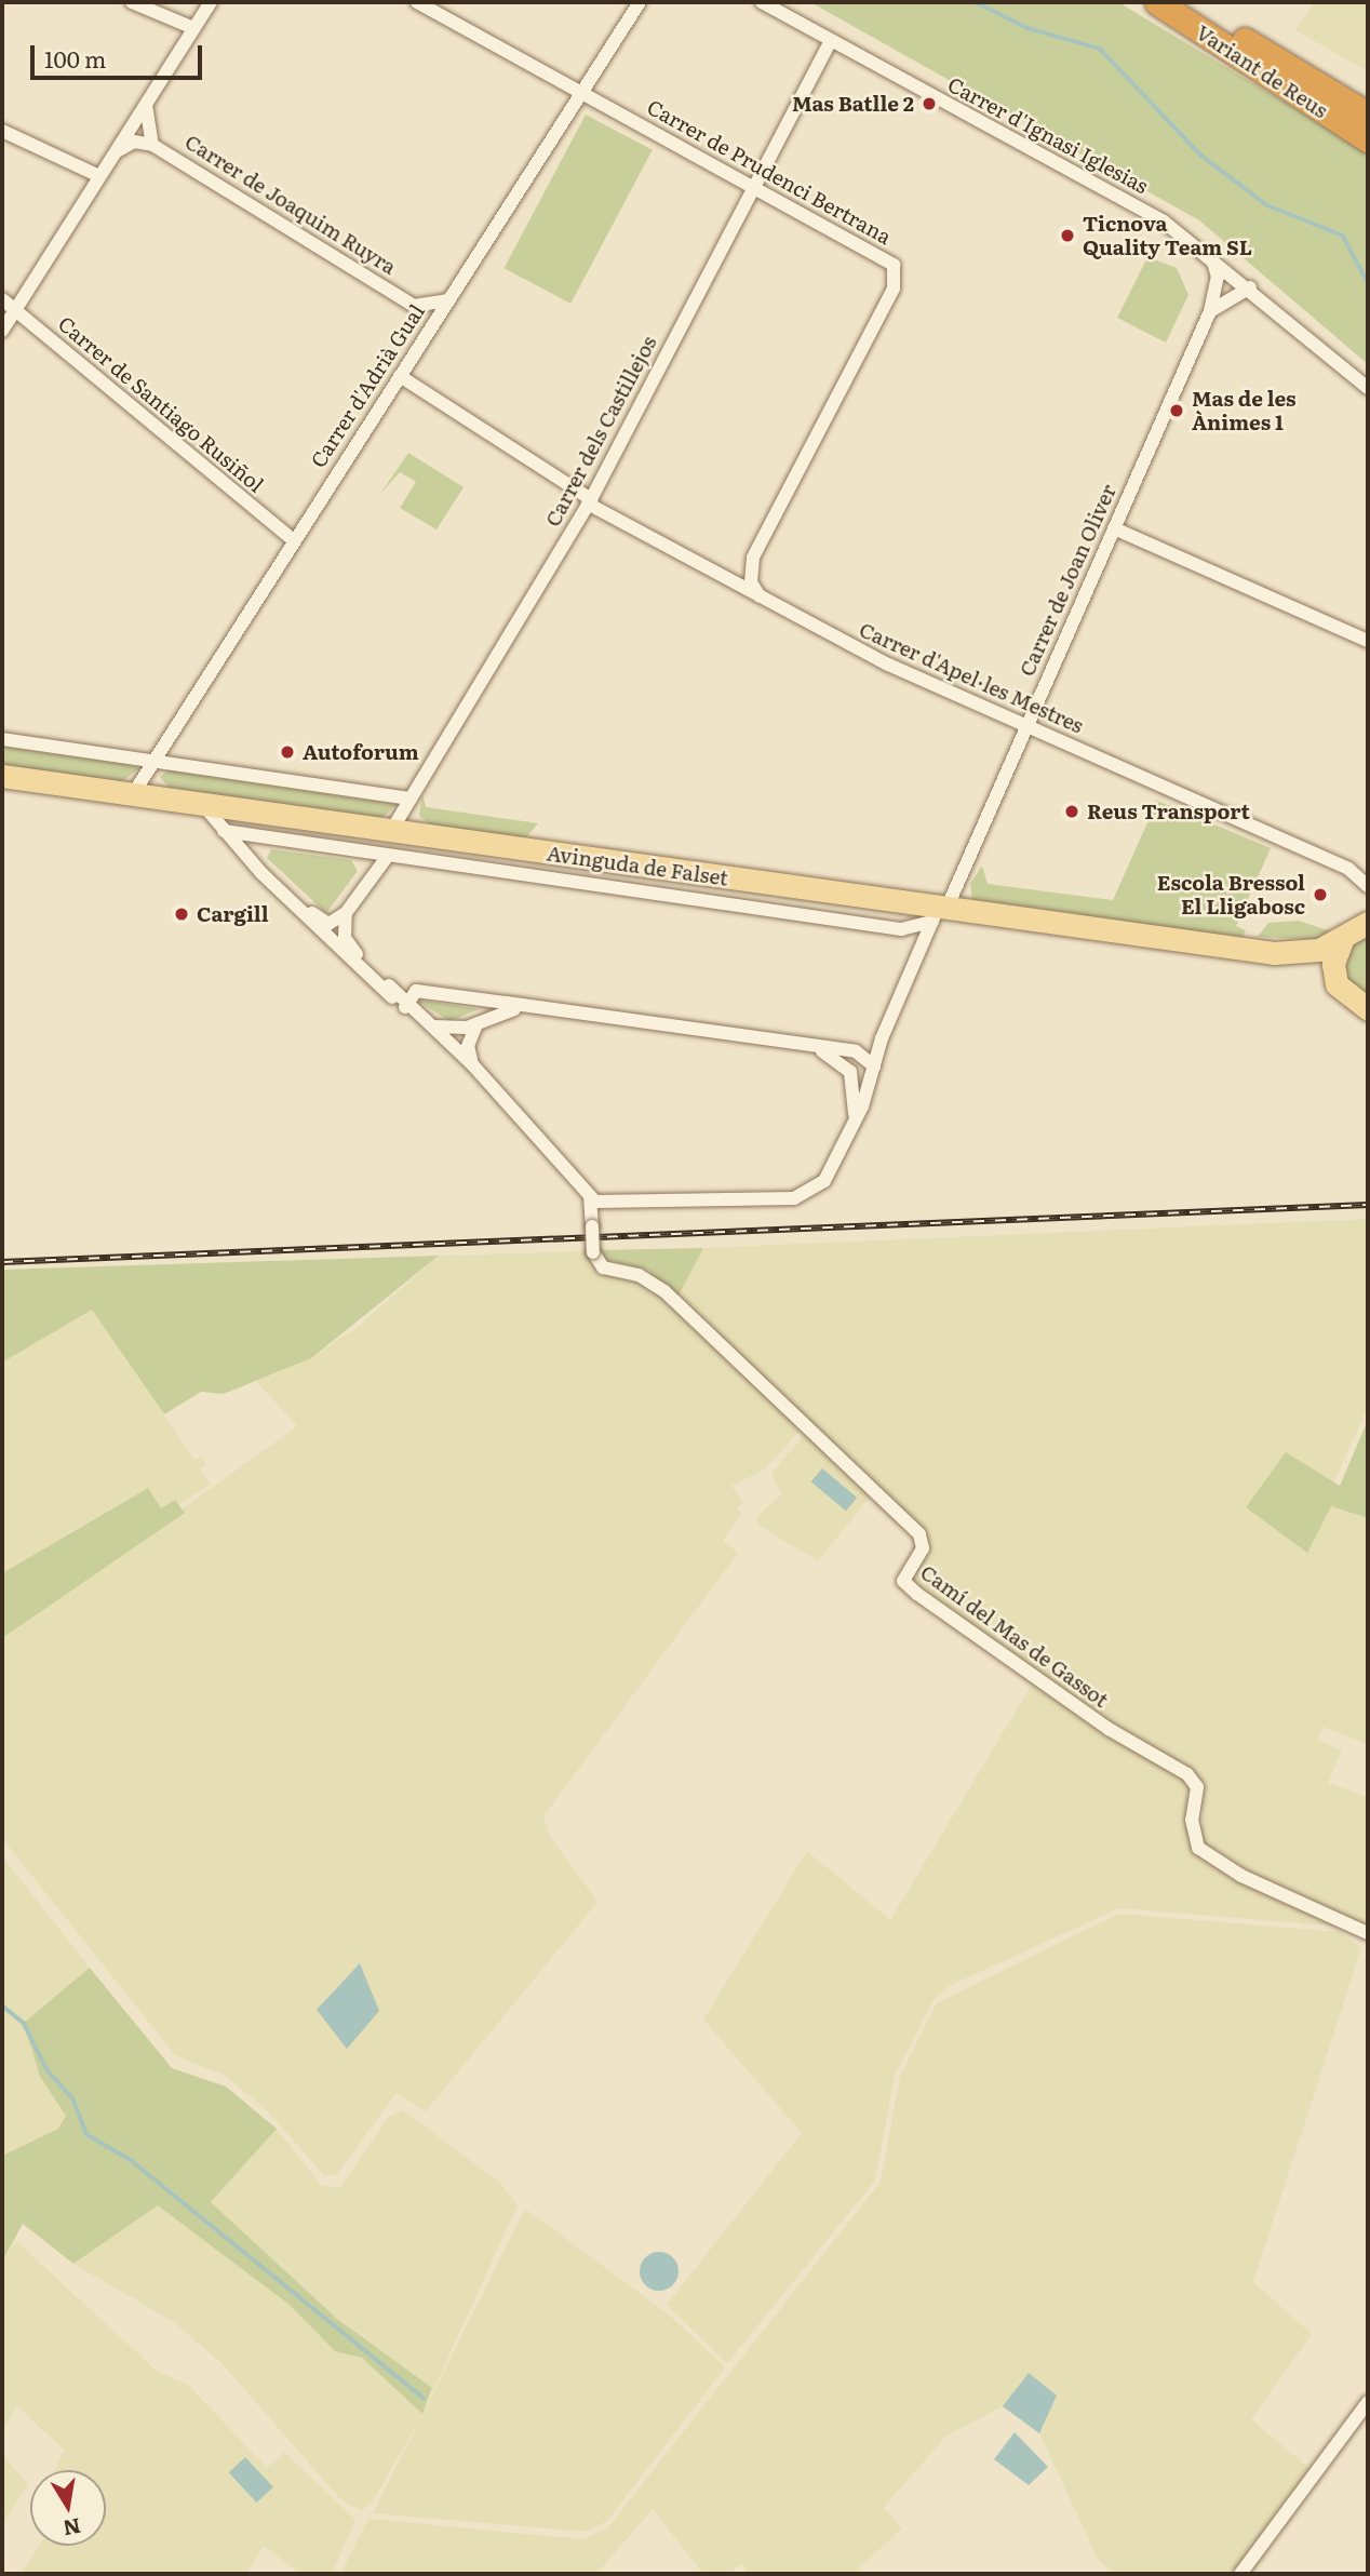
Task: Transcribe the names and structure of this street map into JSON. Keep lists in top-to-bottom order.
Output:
{
  "streets": {
    "highway": ["Variant de Reus"],
    "main road": ["Avinguda de Falset"],
    "street": [
      "Carrer d'Ignasi Iglesias",
      "Carrer de Prudenci Bertrana",
      "Carrer de Joaquim Ruyra",
      "Carrer d'Adrià Gual",
      "Carrer de Santiago Rusiñol",
      "Carrer dels Castillejos",
      "Carrer de Joan Oliver",
      "Carrer d'Apel·les Mestres",
      "Camí del Mas de Gassot"
    ]
  },
  "crossings": [
    ["Carrer d'Ignasi Iglesias", "Carrer dels Castillejos"],
    ["Carrer d'Ignasi Iglesias", "Carrer de Joan Oliver"],
    ["Carrer de Prudenci Bertrana", "Carrer d'Adrià Gual"],
    ["Carrer de Prudenci Bertrana", "Carrer dels Castillejos"],
    ["Carrer d'Adrià Gual", "Carrer de Santiago Rusiñol"],
    ["Carrer d'Adrià Gual", "Carrer d'Apel·les Mestres"],
    ["Carrer d'Adrià Gual", "Avinguda de Falset"],
    ["Carrer dels Castillejos", "Carrer d'Apel·les Mestres"],
    ["Carrer dels Castillejos", "Avinguda de Falset"],
    ["Carrer de Joan Oliver", "Carrer d'Apel·les Mestres"],
    ["Carrer de Joan Oliver", "Avinguda de Falset"],
    ["Carrer de Joan Oliver", "Camí del Mas de Gassot"]
  ],
  "places": [
    "Mas Batlle 2",
    "Ticnova Quality Team SL",
    "Mas de les Ànimes 1",
    "Autoforum",
    "Reus Transport",
    "Escola Bressol El Lligabosc",
    "Cargill"
  ],
  "scale_bar": "100 m",
  "north": "bottom"
}
